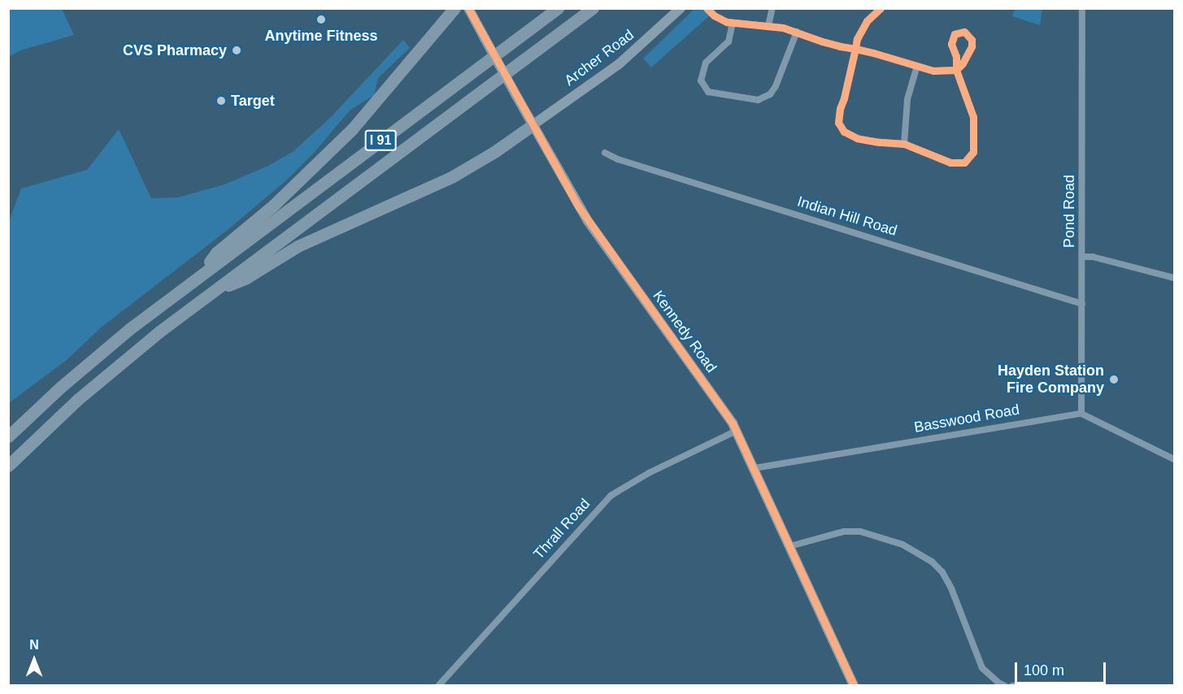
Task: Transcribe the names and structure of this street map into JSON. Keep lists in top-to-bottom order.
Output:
{
  "streets": {
    "highway": ["I 91"],
    "street": [
      "Archer Road",
      "Pond Road",
      "Indian Hill Road",
      "Kennedy Road",
      "Basswood Road",
      "Thrall Road"
    ]
  },
  "crossings": [
    ["Archer Road", "Kennedy Road"],
    ["Pond Road", "Indian Hill Road"],
    ["Pond Road", "Basswood Road"],
    ["Kennedy Road", "Basswood Road"],
    ["Kennedy Road", "Thrall Road"]
  ],
  "places": [
    "Anytime Fitness",
    "CVS Pharmacy",
    "Target",
    "Hayden Station Fire Company"
  ],
  "scale_bar": "100 m",
  "north": "top"
}
